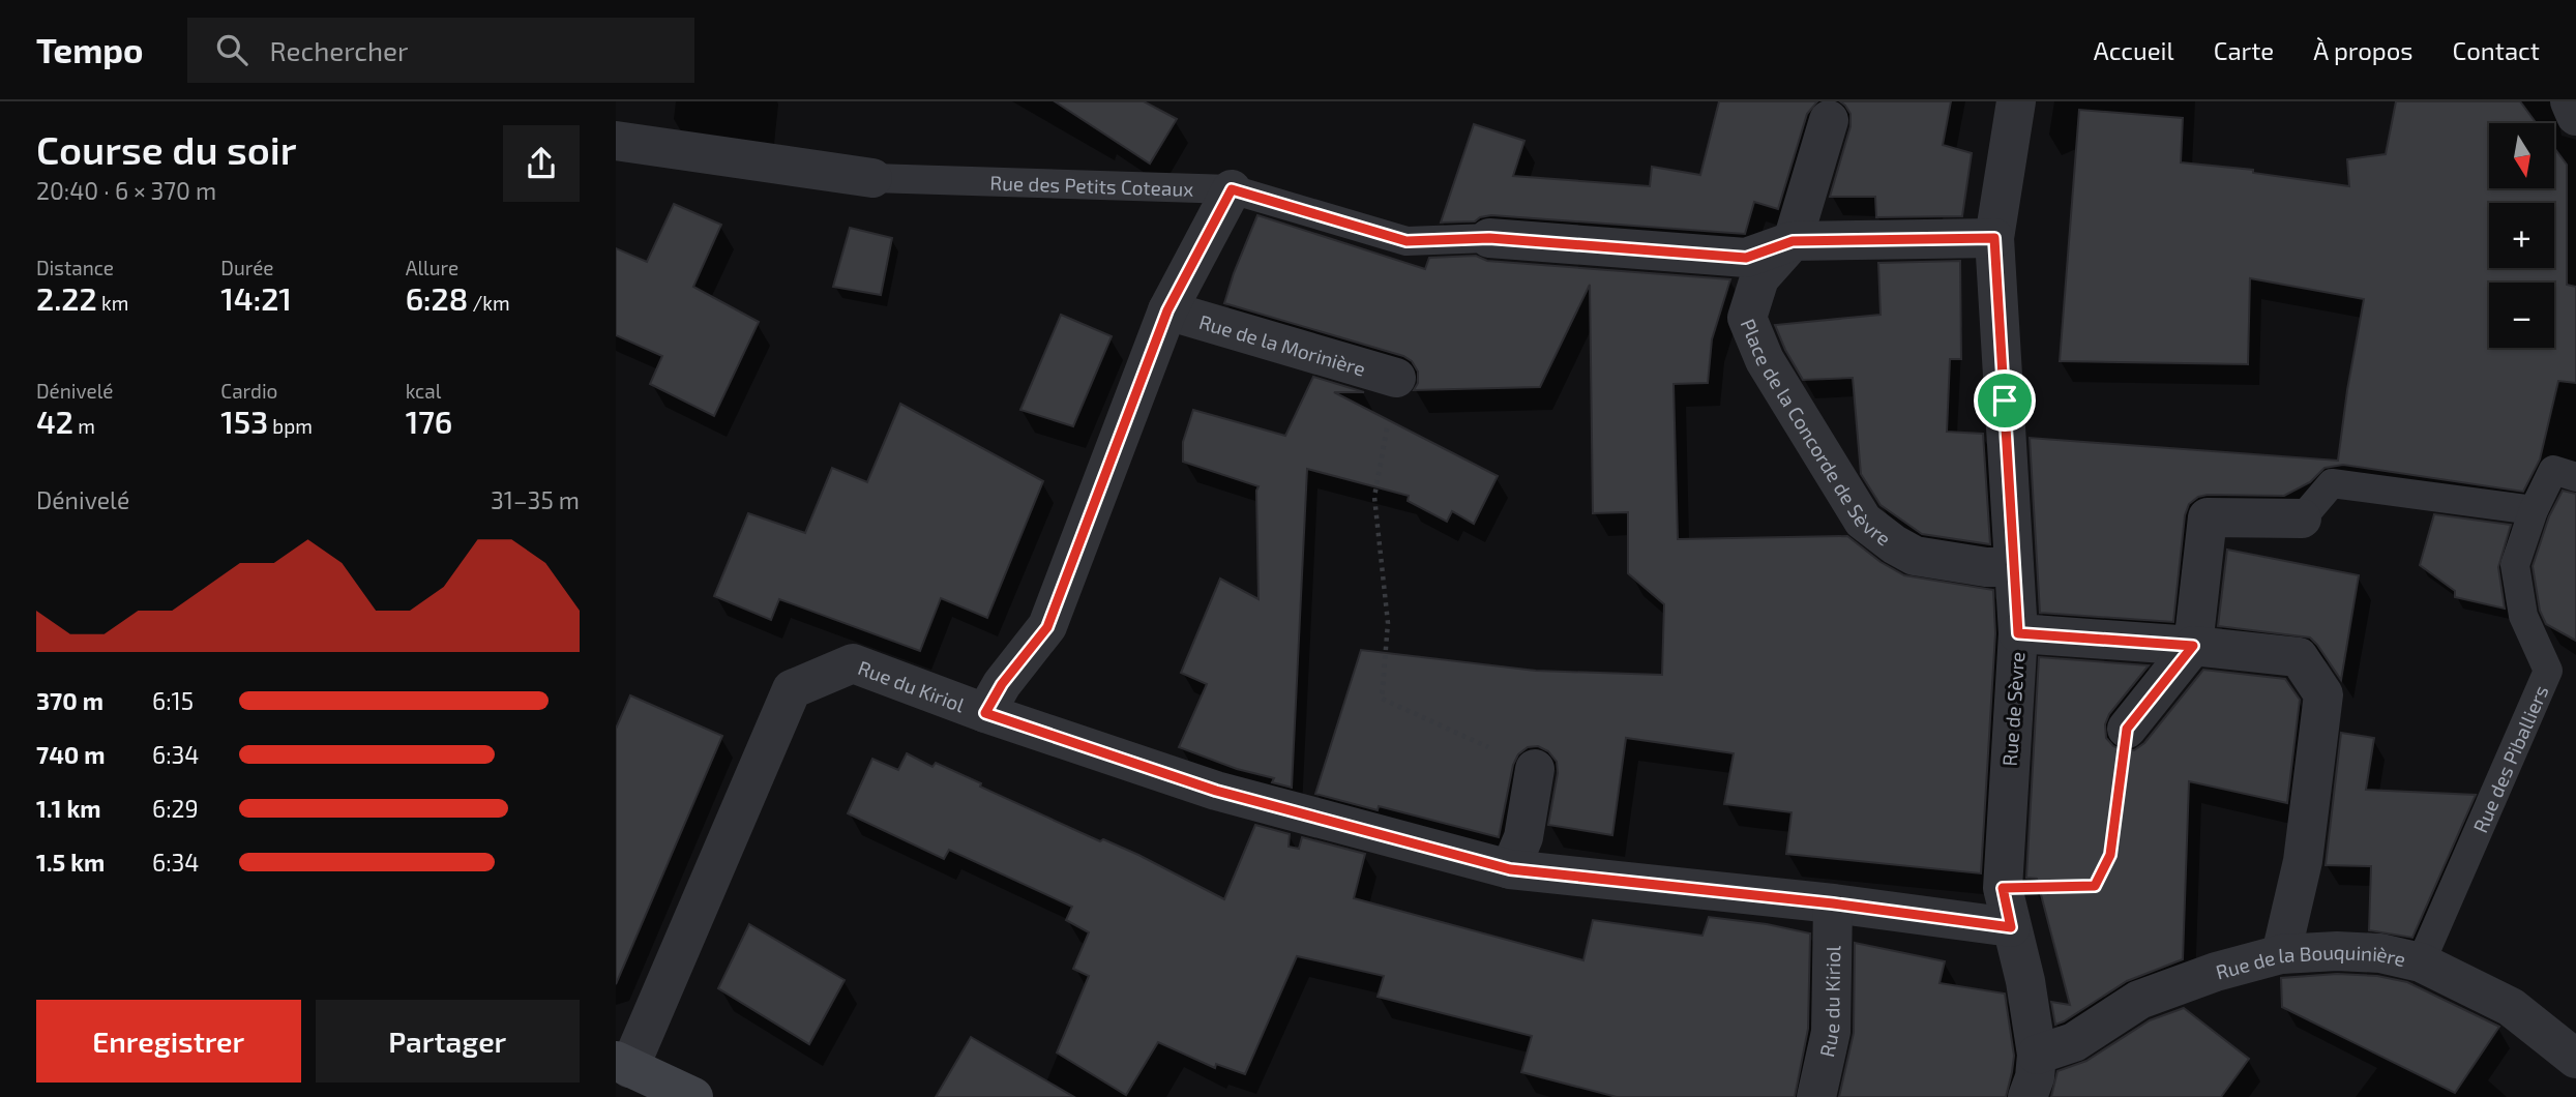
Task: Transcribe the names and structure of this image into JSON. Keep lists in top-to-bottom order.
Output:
{
  "streets": {
    "street": [
      "Rue des Petits Coteaux",
      "Rue de la Morinière",
      "Place de la Concorde de Sèvre",
      "Rue du Kiriol",
      "Rue de Sèvre",
      "Rue de la Bouquinière"
    ],
    "lane": ["Rue des Piballiers"]
  },
  "crossings": [
    ["Rue des Petits Coteaux", "Place de la Concorde de Sèvre"],
    ["Rue des Petits Coteaux", "Rue de Sèvre"],
    ["Place de la Concorde de Sèvre", "Rue de Sèvre"],
    ["Rue du Kiriol", "Rue de Sèvre"],
    ["Rue de Sèvre", "Rue de la Bouquinière"],
    ["Rue des Piballiers", "Rue de la Bouquinière"]
  ],
  "north": "bottom",
  "page": {
    "header": "Tempo",
    "search": "Rechercher",
    "nav": [
      "Accueil",
      "Carte",
      "À propos",
      "Contact"
    ],
    "heading": ["Course du soir", "20:40 · 6 × 370 m"],
    "map_buttons": ["+", "−"],
    "stats": [
      ["Distance", "2.22 km"],
      ["Durée", "14:21"],
      ["Allure", "6:28 /km"],
      ["Dénivelé", "42 m"],
      ["Cardio", "153 bpm"],
      ["kcal", "176"]
    ],
    "chart": ["Dénivelé", "31–35 m"],
    "list": [
      {
        "name": "370 m",
        "note": "6:15"
      },
      {
        "name": "740 m",
        "note": "6:34"
      },
      {
        "name": "1.1 km",
        "note": "6:29"
      },
      {
        "name": "1.5 km",
        "note": "6:34"
      }
    ],
    "buttons": ["Enregistrer", "Partager"]
  }
}
